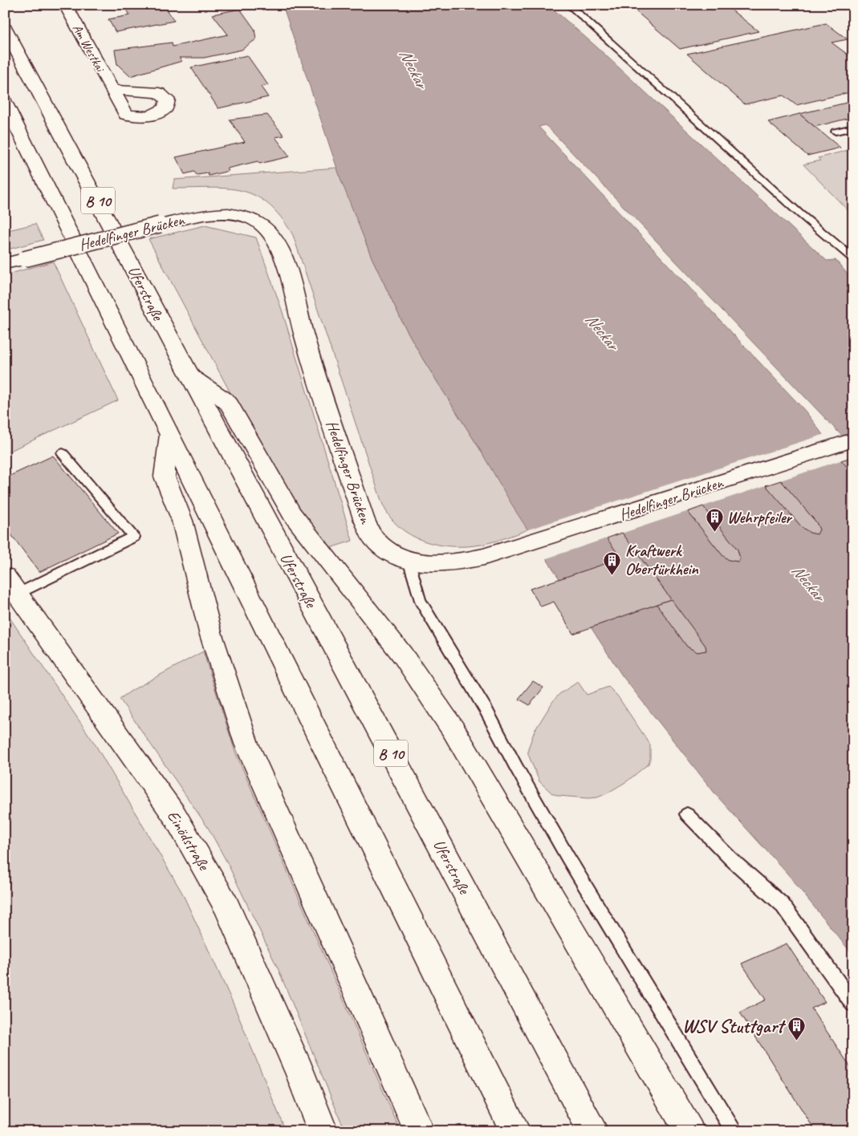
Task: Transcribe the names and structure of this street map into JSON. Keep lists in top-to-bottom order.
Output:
{
  "streets": {
    "main road": [
      "Am Westkai",
      "B 10",
      "Hedelfinger Brücken",
      "Uferstraße",
      "Einödstraße"
    ]
  },
  "water": ["Neckar"],
  "places": {
    "building": ["Wehrpfeiler", "Kraftwerk Obertürkhein", "WSV Stuttgart"]
  }
}
